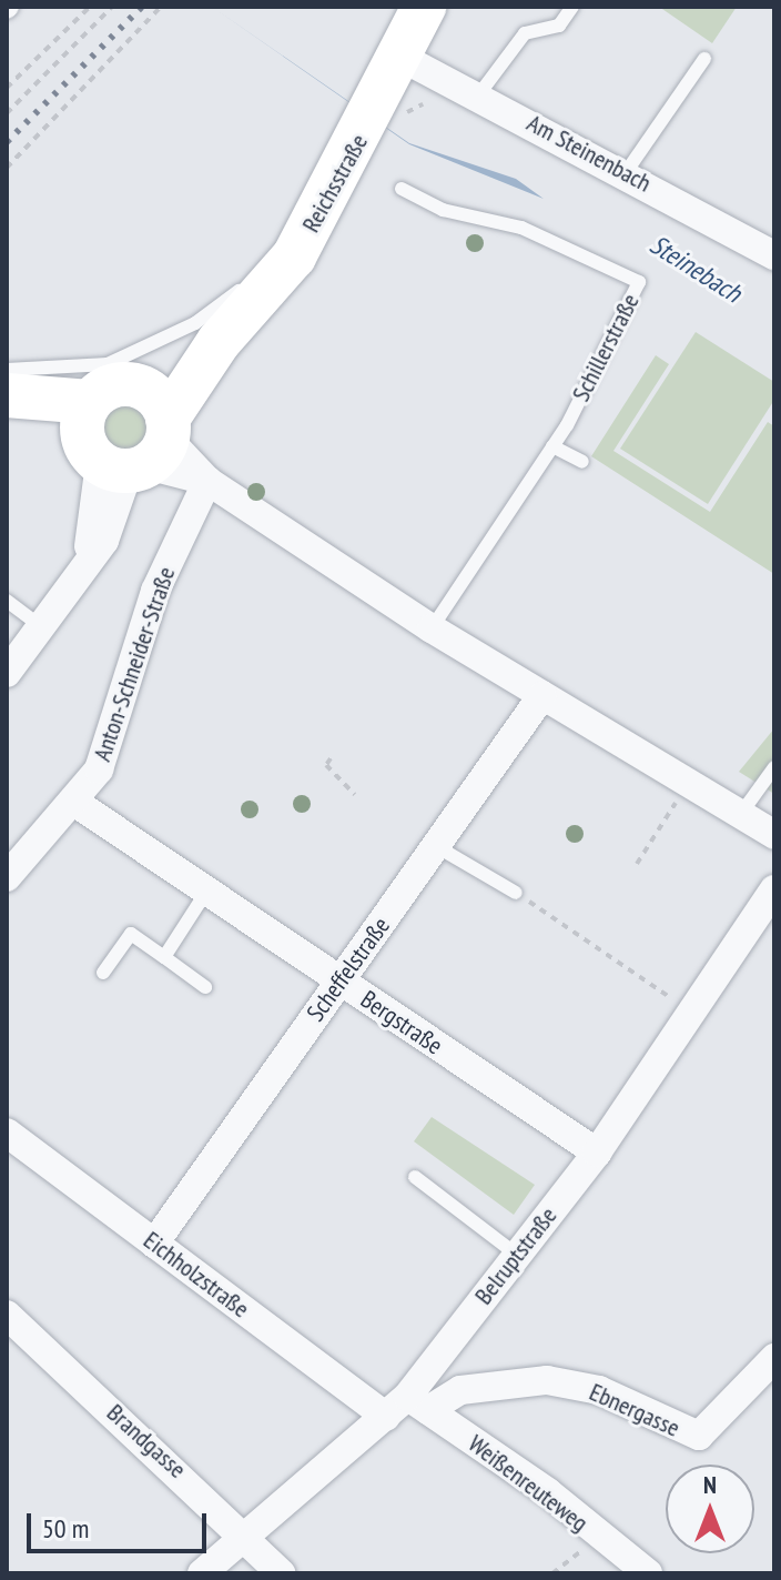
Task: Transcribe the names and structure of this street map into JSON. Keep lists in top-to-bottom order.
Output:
{
  "streets": {
    "main road": ["Reichsstraße"],
    "street": [
      "Am Steinenbach",
      "Anton-Schneider-Straße",
      "Scheffelstraße",
      "Bergstraße",
      "Belruptstraße",
      "Eichholzstraße",
      "Ebnergasse",
      "Brandgasse",
      "Weißenreuteweg"
    ],
    "lane": ["Schillerstraße"]
  },
  "crossings": [
    ["Am Steinenbach", "Reichsstraße"],
    ["Anton-Schneider-Straße", "Bergstraße"],
    ["Scheffelstraße", "Bergstraße"],
    ["Scheffelstraße", "Eichholzstraße"],
    ["Bergstraße", "Belruptstraße"],
    ["Belruptstraße", "Eichholzstraße"],
    ["Belruptstraße", "Ebnergasse"],
    ["Belruptstraße", "Brandgasse"],
    ["Belruptstraße", "Weißenreuteweg"],
    ["Eichholzstraße", "Ebnergasse"],
    ["Eichholzstraße", "Weißenreuteweg"],
    ["Ebnergasse", "Weißenreuteweg"]
  ],
  "water": ["Steinebach"],
  "scale_bar": "50 m",
  "north": "top"
}
